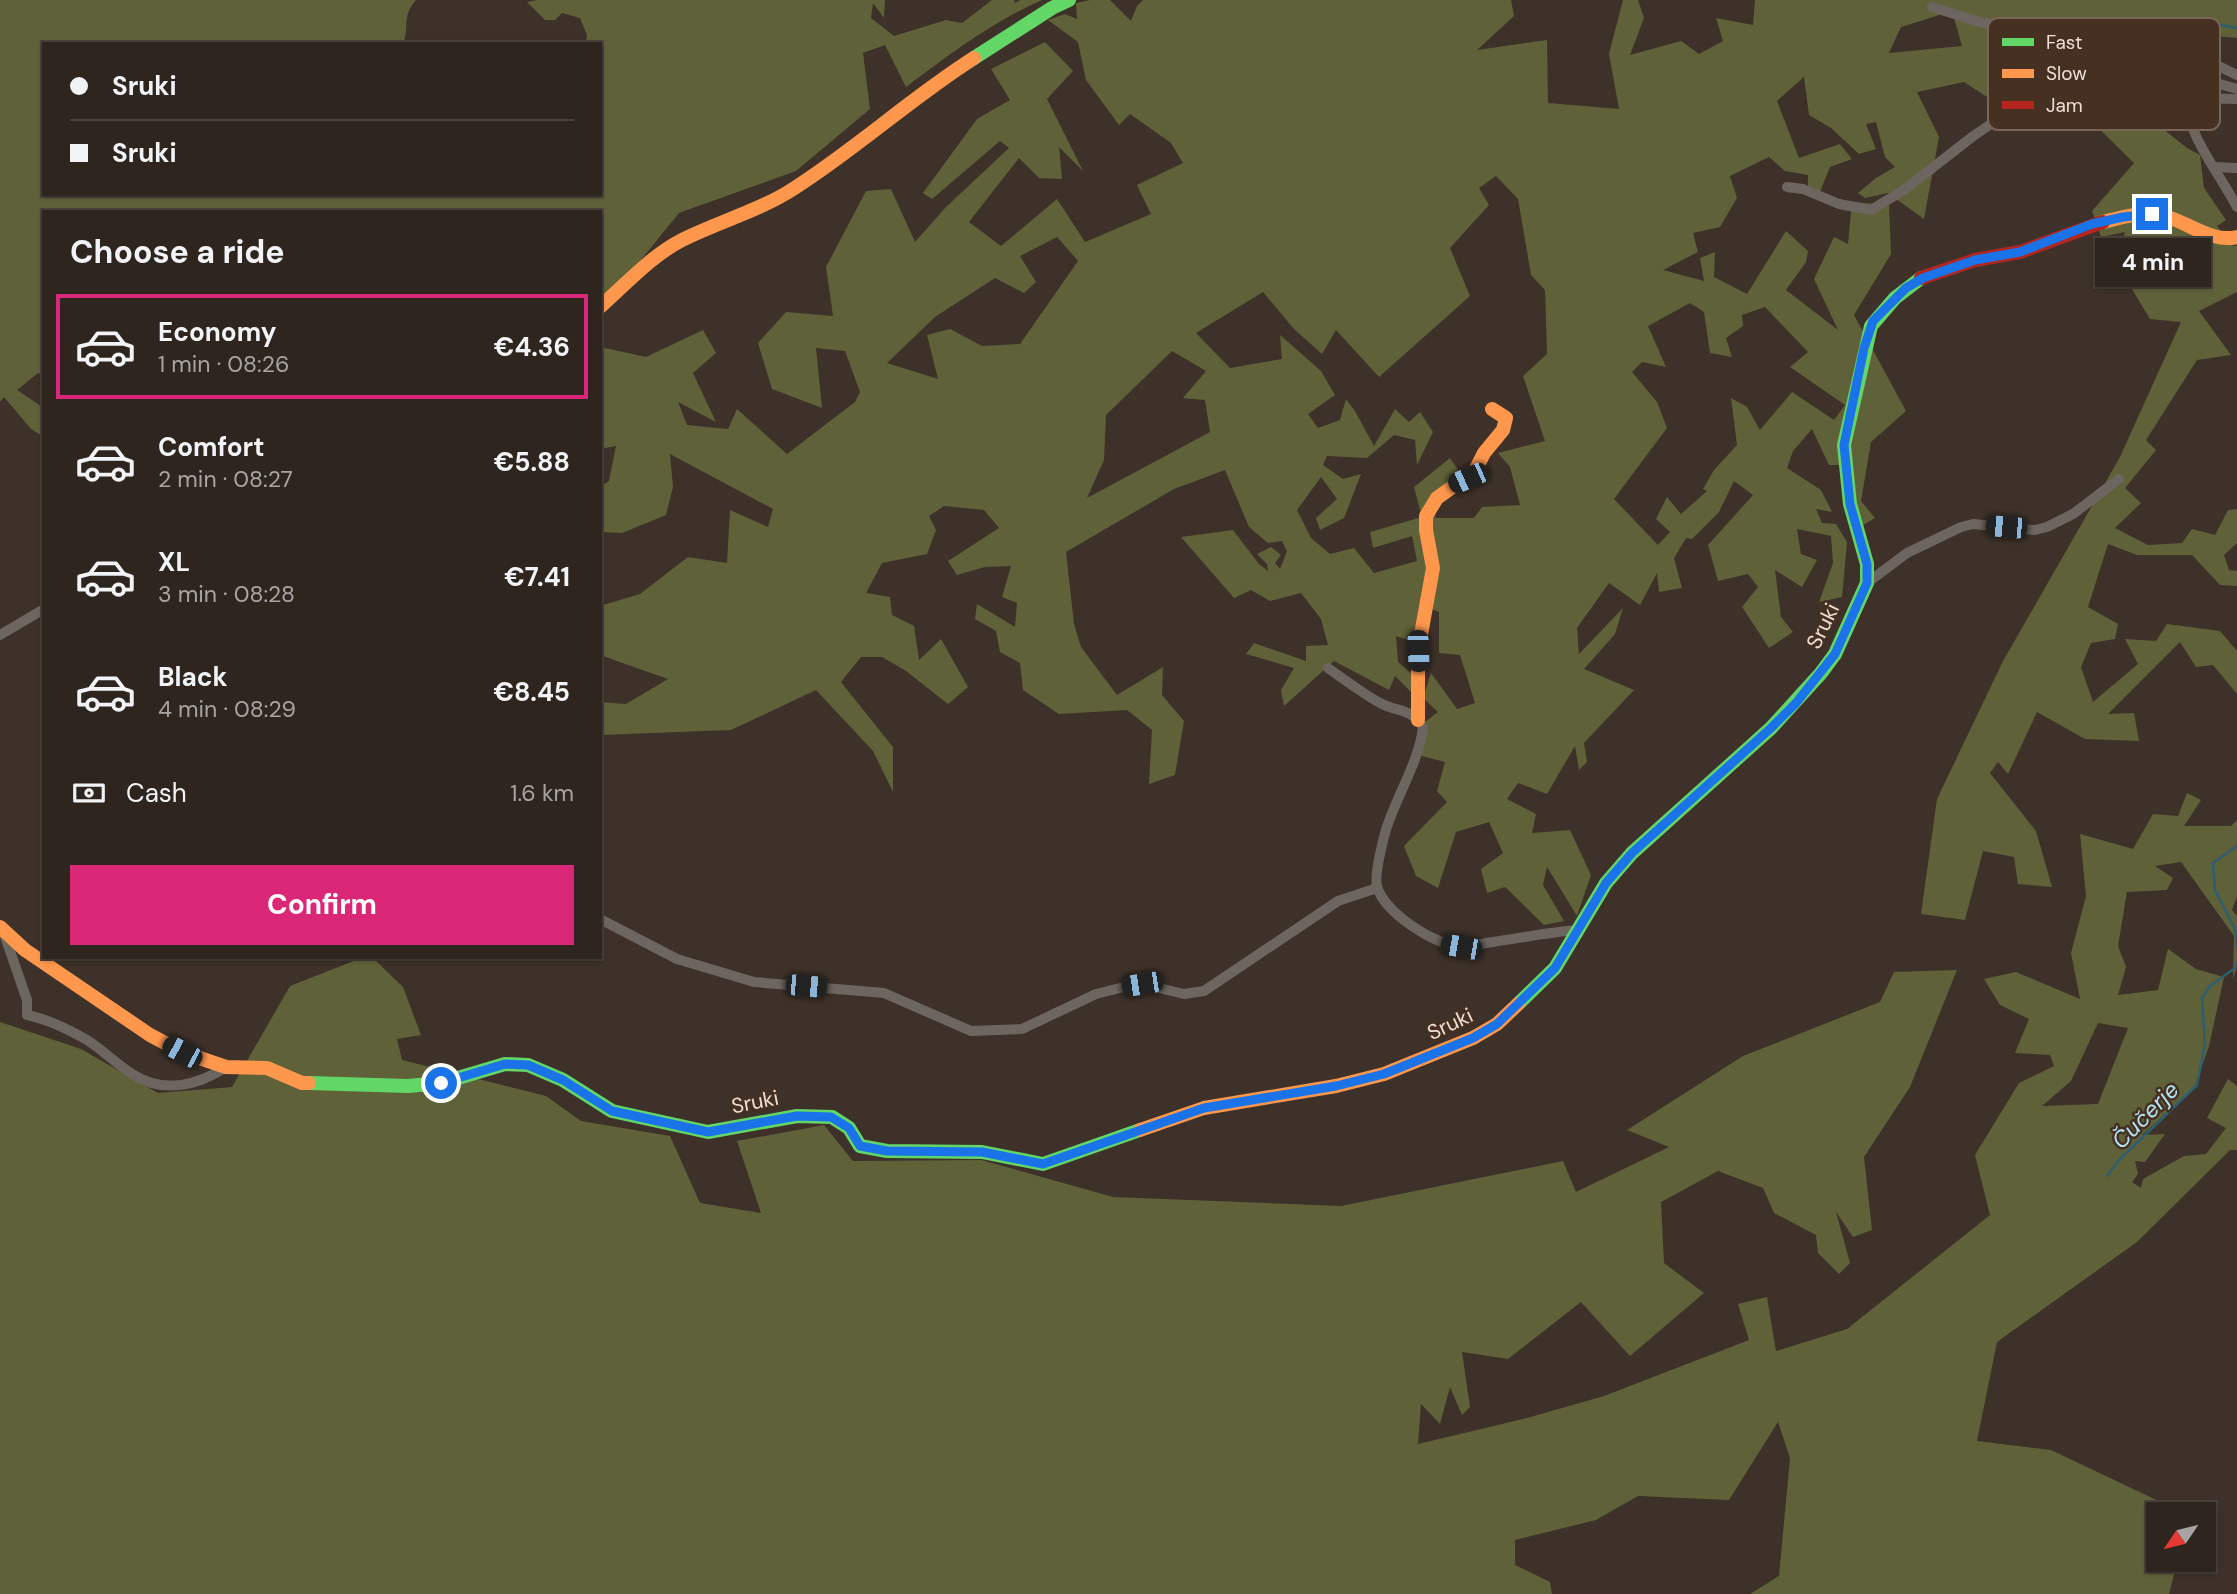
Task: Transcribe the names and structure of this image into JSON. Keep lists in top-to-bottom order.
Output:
{
  "streets": {
    "street": ["Sruki"]
  },
  "water": ["Čučerje"],
  "legend": ["Fast", "Slow", "Jam"],
  "north": "bottom left",
  "page": {
    "banner": ["Sruki", "Sruki"],
    "heading": "Choose a ride",
    "bubble": "4 min",
    "list": [
      {
        "name": "Economy",
        "note": "1 min · 08:26",
        "value": "€4.36"
      },
      {
        "name": "Comfort",
        "note": "2 min · 08:27",
        "value": "€5.88"
      },
      {
        "name": "XL",
        "note": "3 min · 08:28",
        "value": "€7.41"
      },
      {
        "name": "Black",
        "note": "4 min · 08:29",
        "value": "€8.45"
      }
    ],
    "pay": ["Cash", "1.6 km"],
    "buttons": "Confirm"
  }
}
